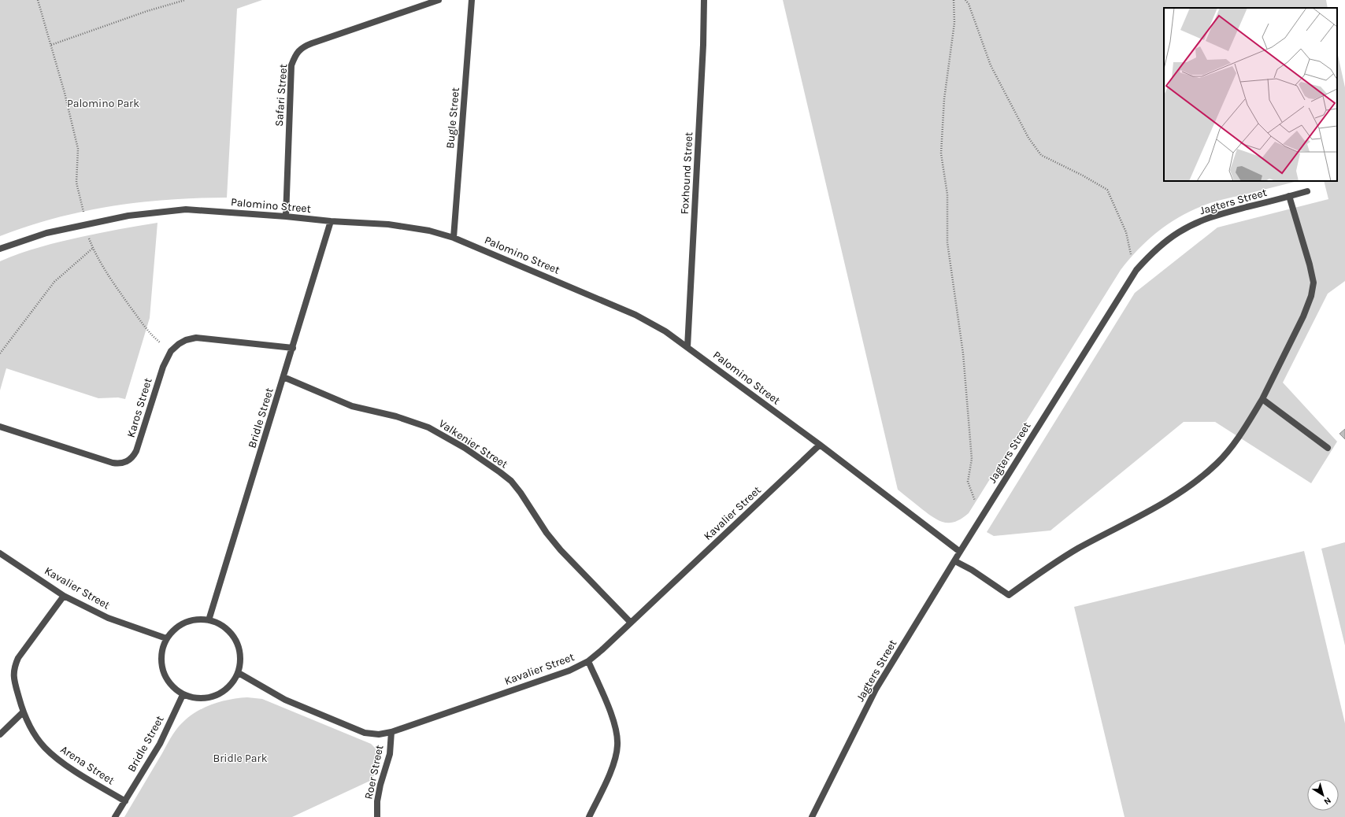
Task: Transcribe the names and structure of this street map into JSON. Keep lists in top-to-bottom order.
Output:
{
  "streets": {
    "street": [
      "Safari Street",
      "Bugle Street",
      "Foxhound Street",
      "Jagters Street",
      "Palomino Street",
      "Karos Street",
      "Bridle Street",
      "Valkenier Street",
      "Kavalier Street",
      "Arena Street",
      "Roer Street"
    ]
  },
  "crossings": [
    ["Safari Street", "Palomino Street"],
    ["Bugle Street", "Palomino Street"],
    ["Foxhound Street", "Palomino Street"],
    ["Jagters Street", "Palomino Street"],
    ["Palomino Street", "Bridle Street"],
    ["Palomino Street", "Kavalier Street"],
    ["Karos Street", "Bridle Street"],
    ["Bridle Street", "Valkenier Street"],
    ["Bridle Street", "Kavalier Street"],
    ["Bridle Street", "Arena Street"],
    ["Valkenier Street", "Kavalier Street"],
    ["Kavalier Street", "Arena Street"],
    ["Kavalier Street", "Roer Street"]
  ],
  "parks": ["Palomino Park", "Bridle Park"],
  "north": "bottom right"
}
